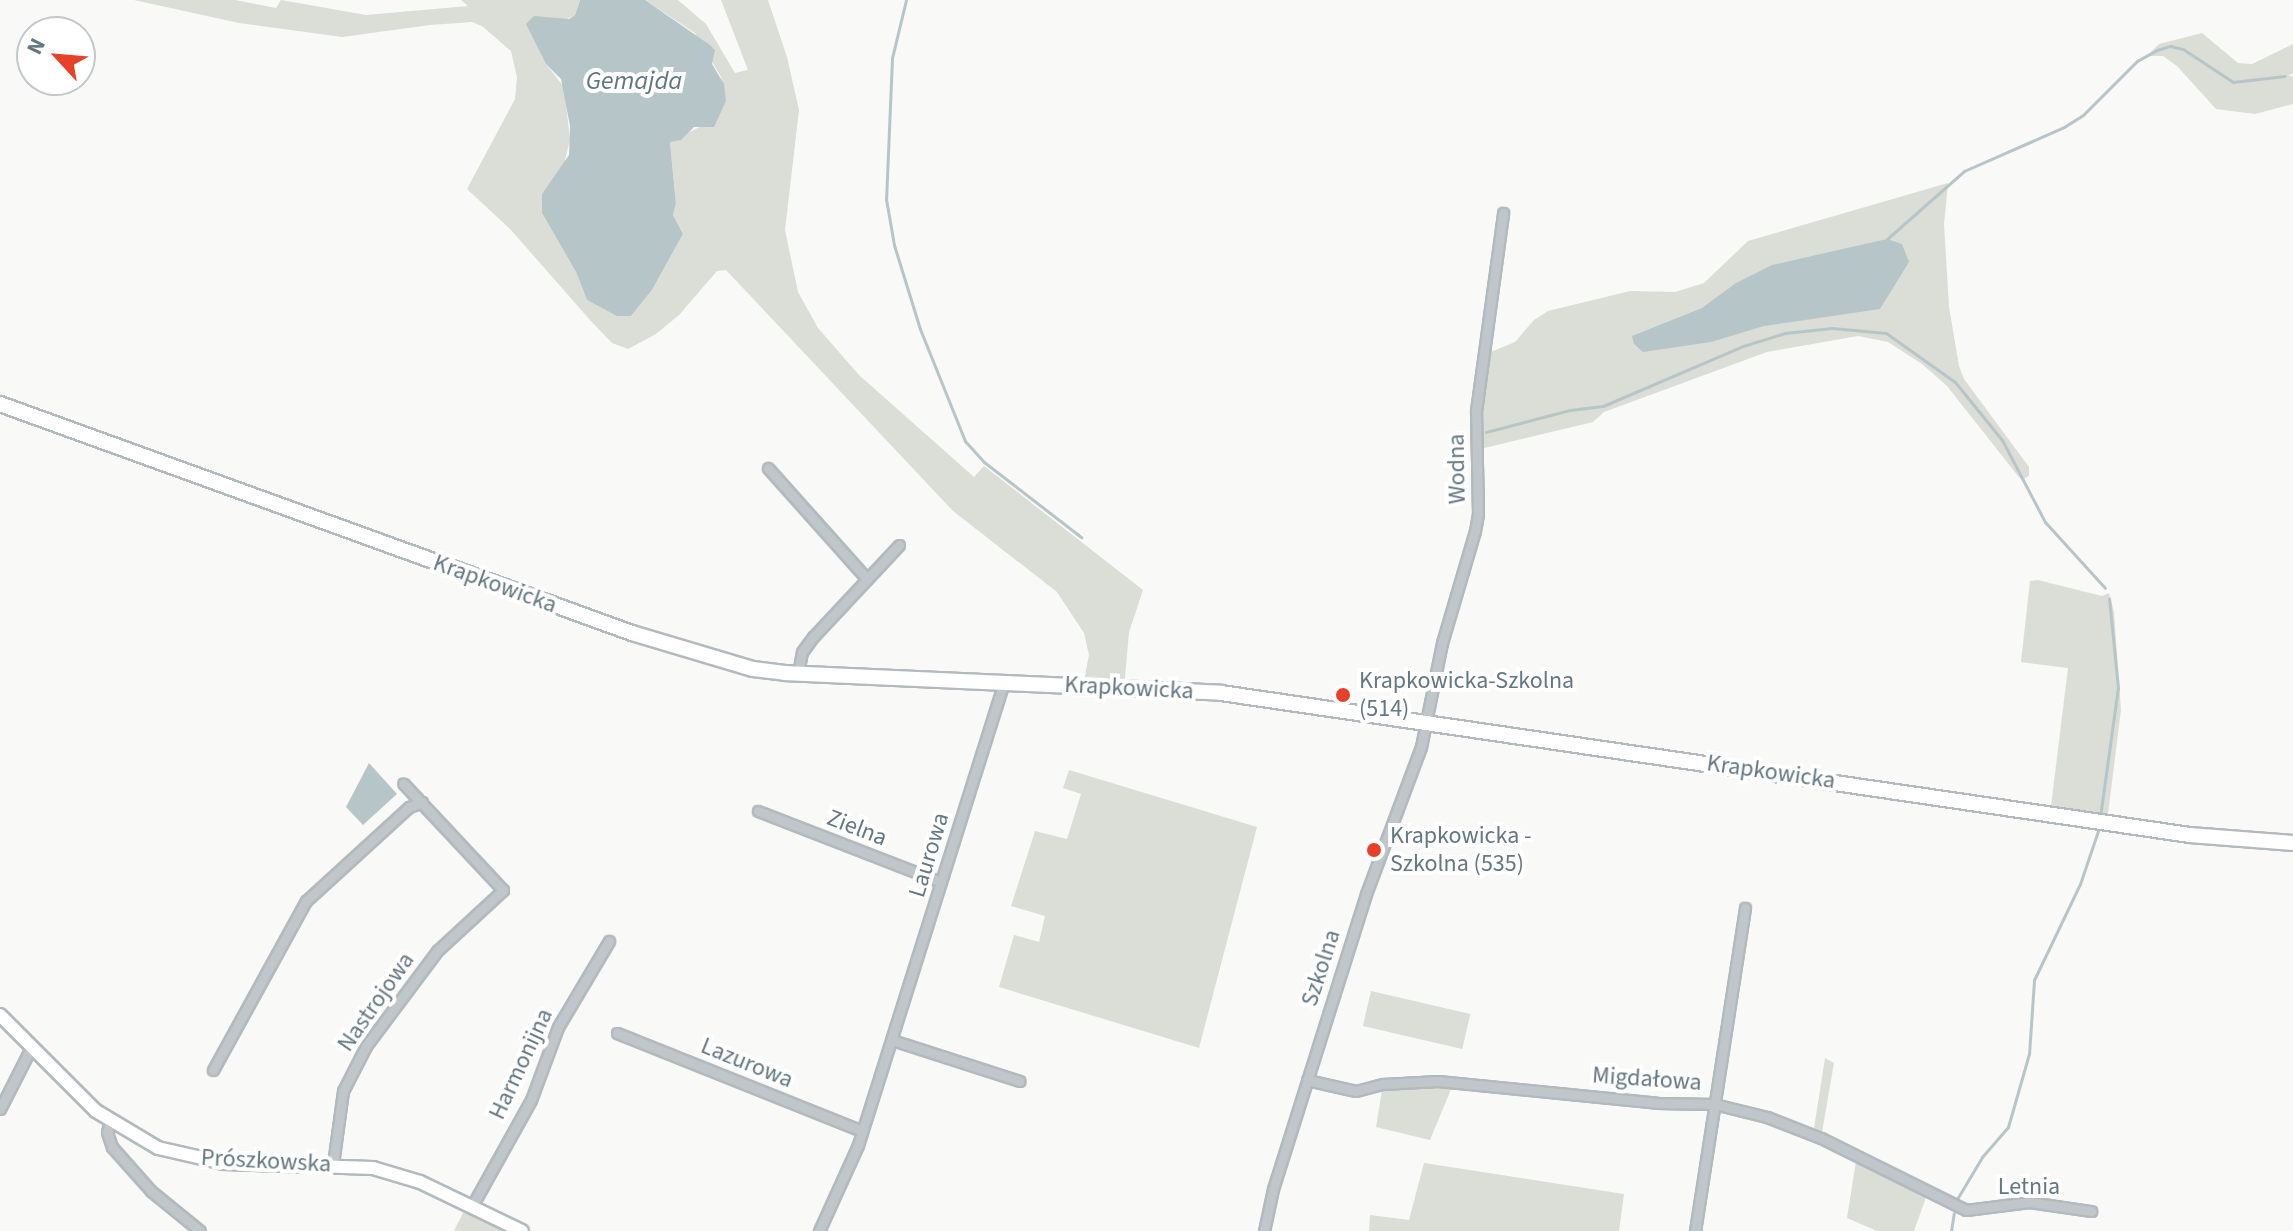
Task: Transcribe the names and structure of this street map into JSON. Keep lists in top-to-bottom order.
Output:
{
  "streets": {
    "main road": ["Krapkowicka", "Prószkowska"],
    "street": [
      "Wodna",
      "Zielna",
      "Laurowa",
      "Szkolna",
      "Nastrojowa",
      "Lazurowa",
      "Harmonijna",
      "Migdałowa",
      "Letnia"
    ]
  },
  "crossings": [
    ["Wodna", "Krapkowicka"],
    ["Wodna", "Szkolna"],
    ["Krapkowicka", "Laurowa"],
    ["Krapkowicka", "Szkolna"],
    ["Zielna", "Laurowa"],
    ["Laurowa", "Lazurowa"],
    ["Szkolna", "Migdałowa"],
    ["Nastrojowa", "Prószkowska"],
    ["Harmonijna", "Prószkowska"],
    ["Migdałowa", "Letnia"]
  ],
  "water": ["Gemajda"],
  "places": ["Krapkowicka-Szkolna (514)", "Krapkowicka - Szkolna (535)"],
  "north": "top left"
}
